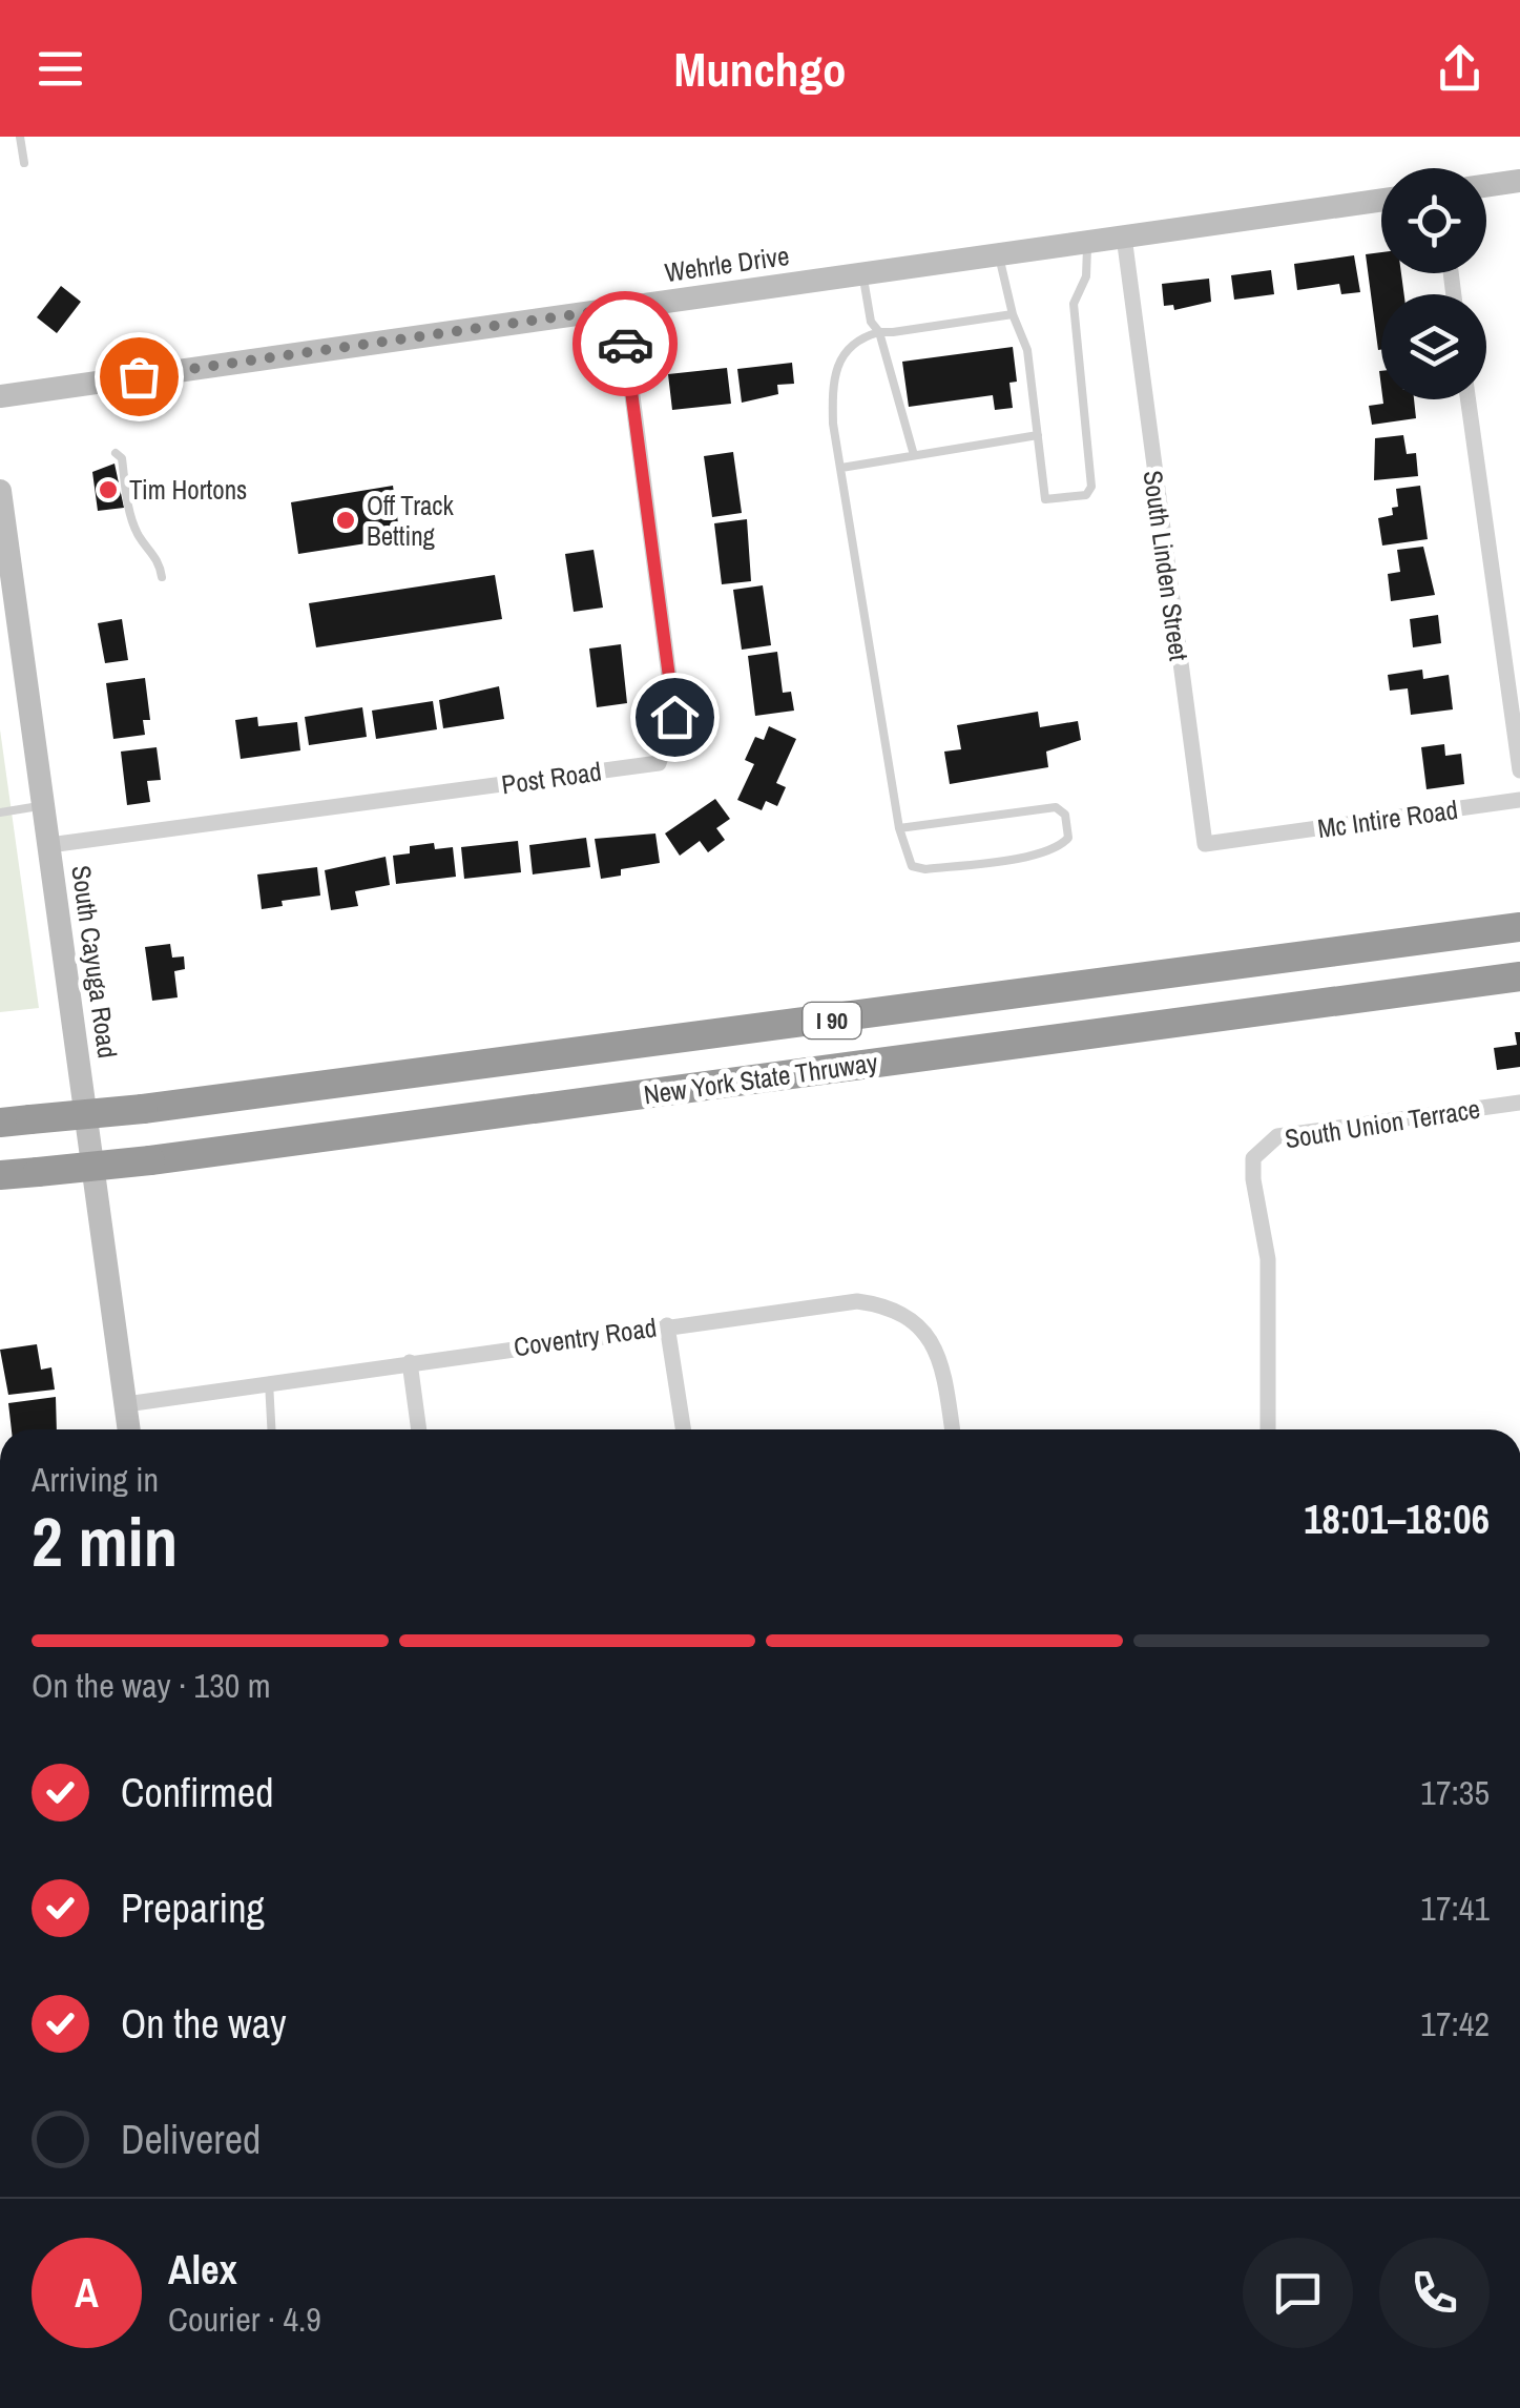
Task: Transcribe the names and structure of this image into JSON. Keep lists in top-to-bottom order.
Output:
{
  "streets": {
    "highway": ["I 90", "New York State Thruway"],
    "street": [
      "Wehrle Drive",
      "South Linden Street",
      "Post Road",
      "Mc Intire Road",
      "South Cayuga Road",
      "South Union Terrace",
      "Coventry Road"
    ]
  },
  "crossings": [
    ["Wehrle Drive", "South Linden Street"],
    ["Wehrle Drive", "Post Road"],
    ["South Linden Street", "Mc Intire Road"],
    ["Post Road", "South Cayuga Road"],
    ["South Cayuga Road", "New York State Thruway"],
    ["South Cayuga Road", "Coventry Road"]
  ],
  "places": ["Tim Hortons", "Off Track Betting"],
  "page": {
    "header": "Munchgo",
    "heading": ["2 min", "Arriving in", "18:01–18:06"],
    "panel": ["Alex", "Courier · 4.9"],
    "bar": "On the way · 130 m",
    "list": [
      ["Confirmed", "17:35"],
      ["Preparing", "17:41"],
      ["On the way", "17:42"],
      "Delivered"
    ],
    "round": "A"
  }
}
